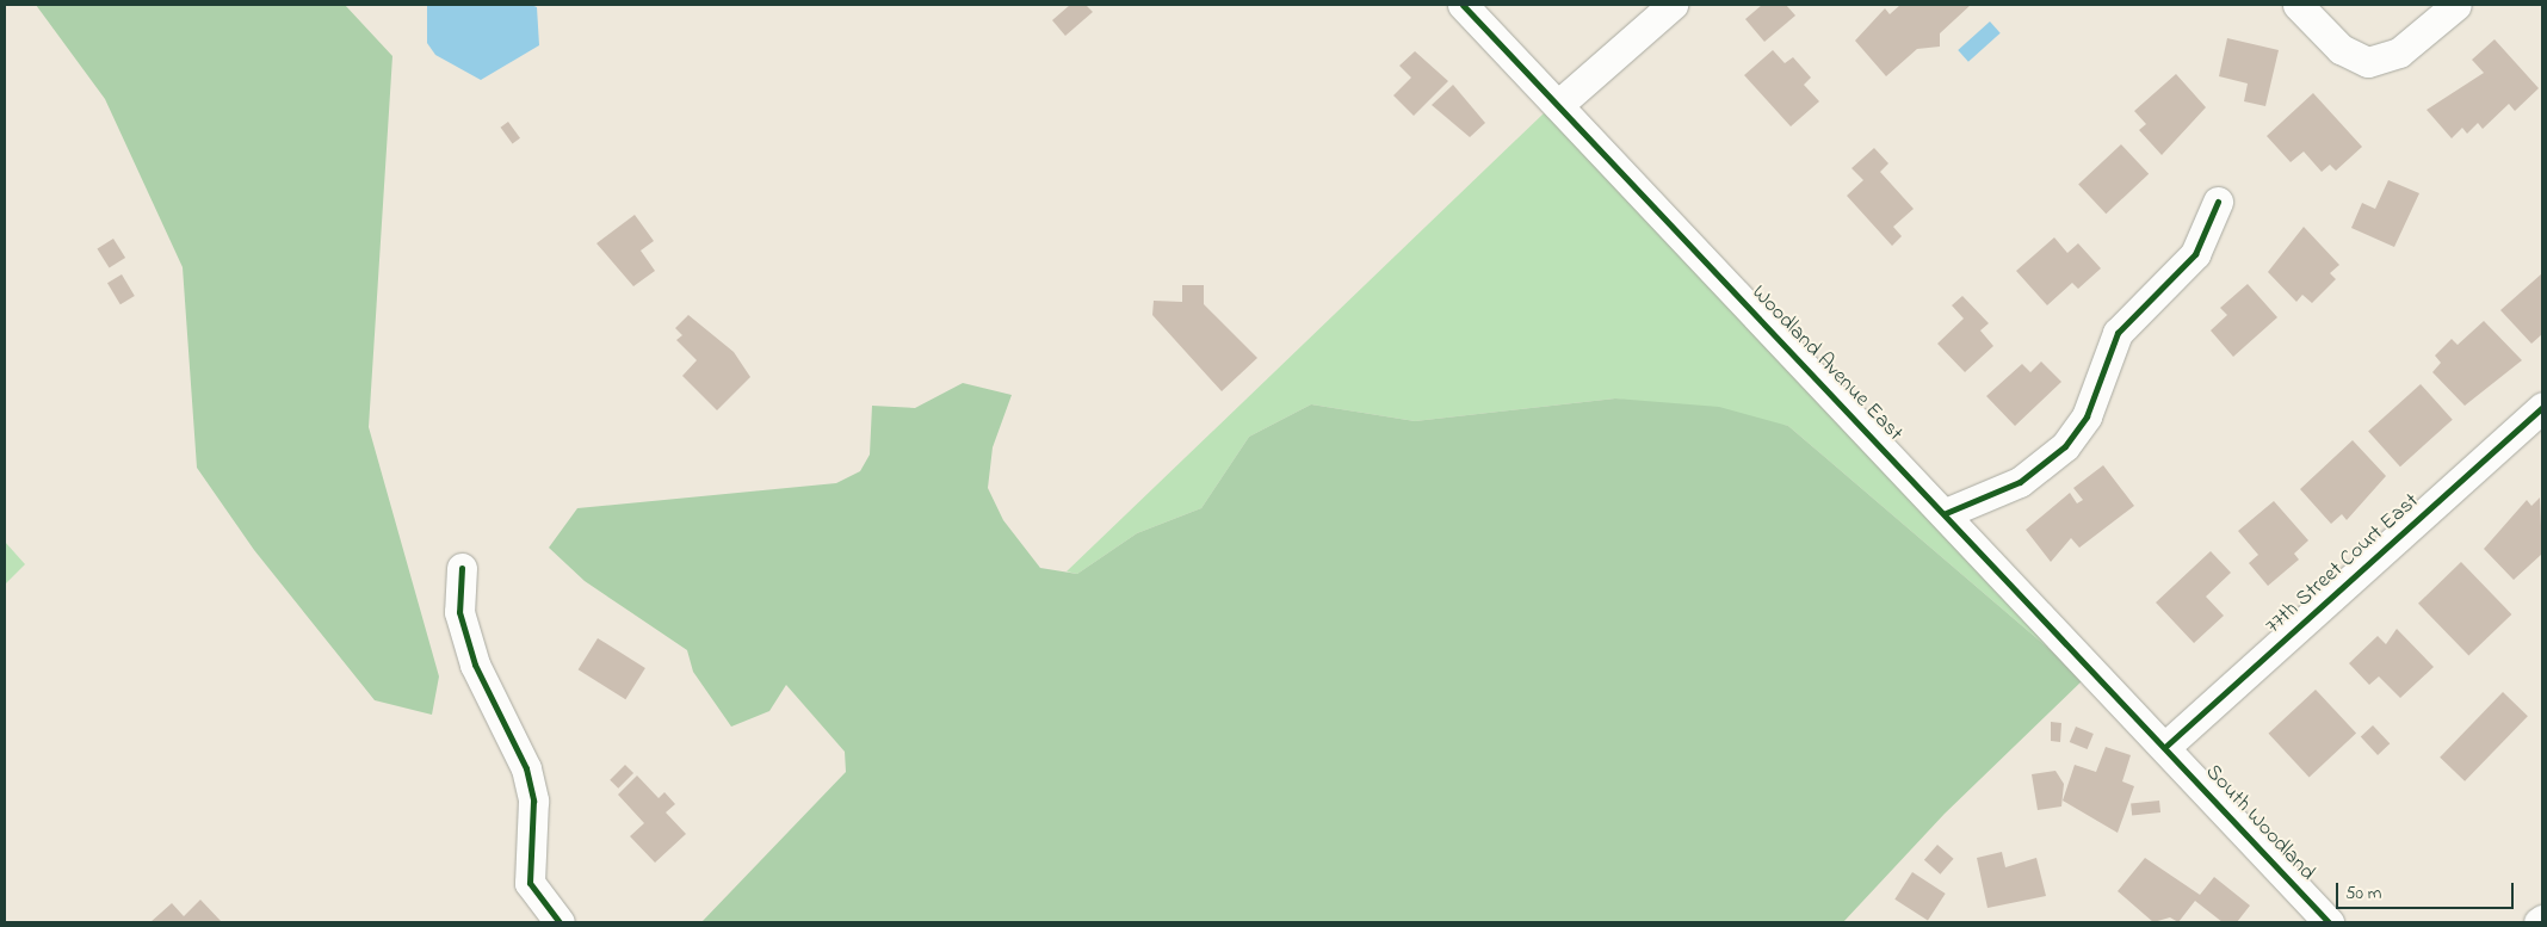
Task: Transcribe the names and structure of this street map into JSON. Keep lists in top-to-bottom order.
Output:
{
  "streets": {
    "street": ["Woodland Avenue East", "77th Street Court East", "South Woodland"]
  },
  "crossings": [
    ["Woodland Avenue East", "77th Street Court East"],
    ["Woodland Avenue East", "South Woodland"],
    ["77th Street Court East", "South Woodland"]
  ],
  "scale_bar": "50 m"
}
